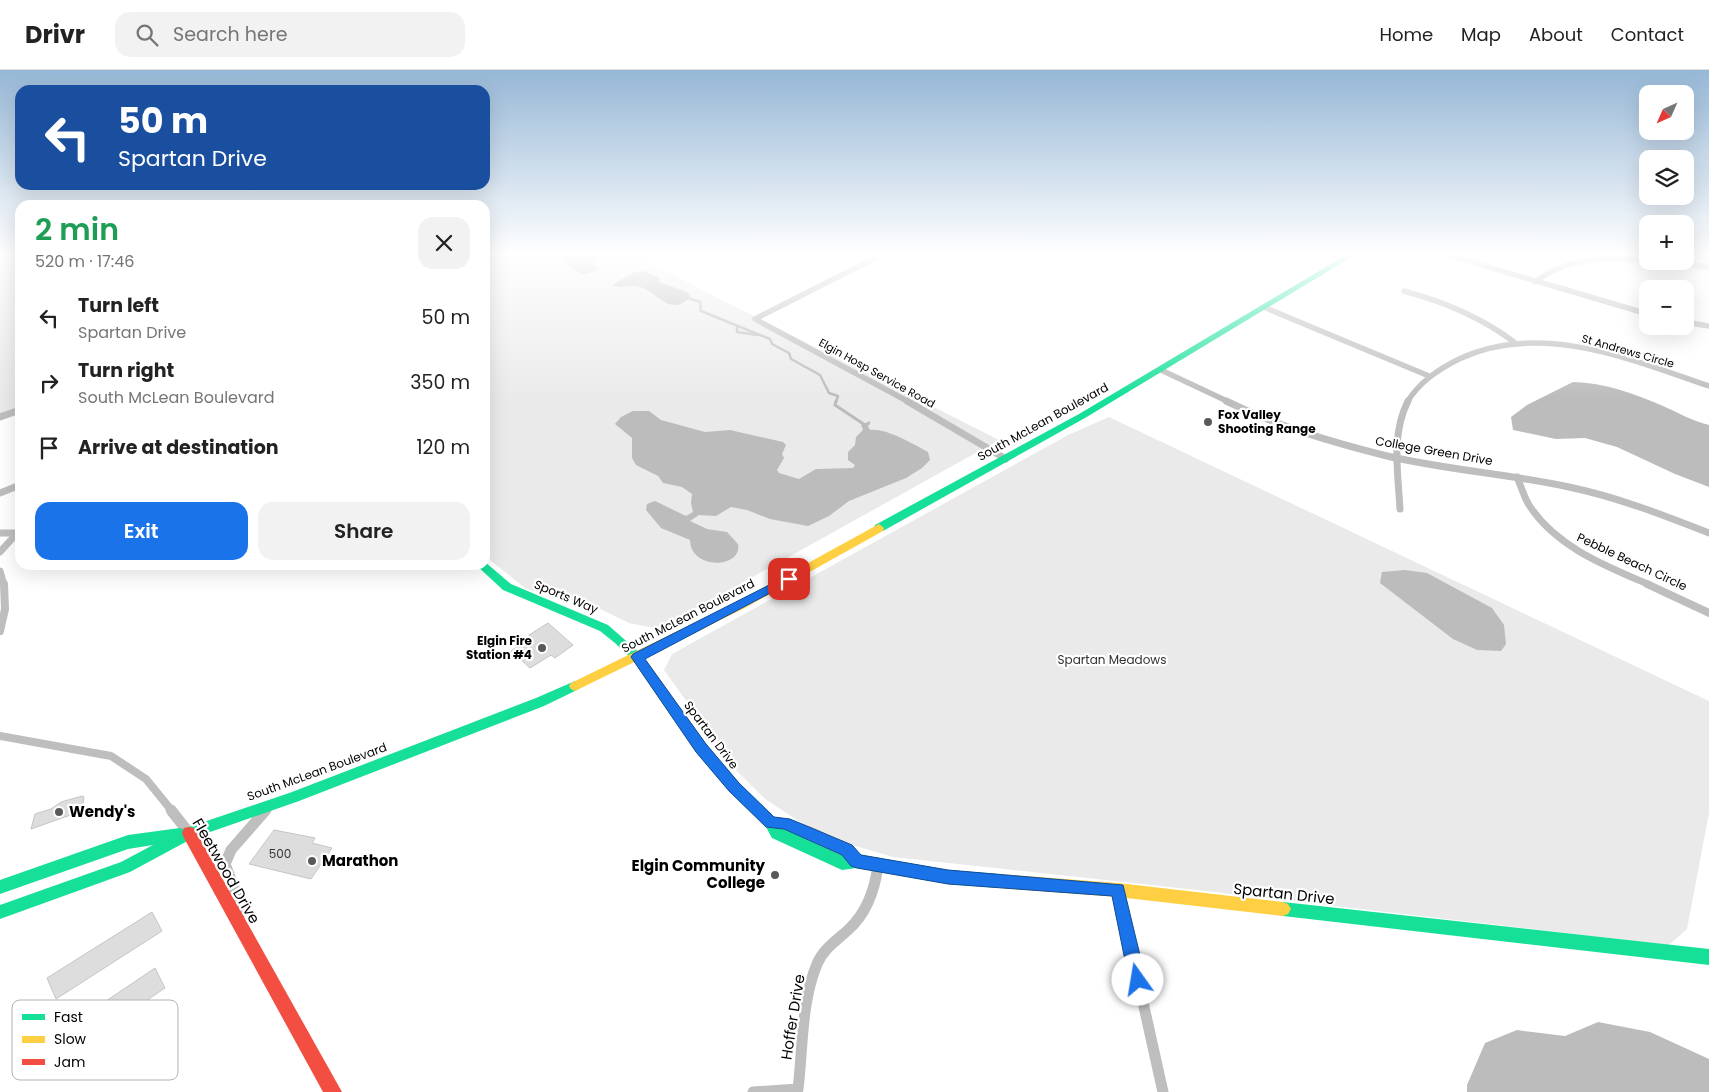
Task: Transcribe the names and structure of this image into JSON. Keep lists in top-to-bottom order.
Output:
{
  "streets": {
    "main road": [
      "South McLean Boulevard",
      "Sports Way",
      "Spartan Drive",
      "Fleetwood Drive"
    ],
    "street": [
      "St Andrews Circle",
      "Elgin Hosp Service Road",
      "College Green Drive",
      "Pebble Beach Circle",
      "Hoffer Drive"
    ]
  },
  "crossings": [
    ["St Andrews Circle", "College Green Drive"],
    ["Elgin Hosp Service Road", "South McLean Boulevard"],
    ["South McLean Boulevard", "College Green Drive"],
    ["South McLean Boulevard", "Sports Way"],
    ["South McLean Boulevard", "Spartan Drive"],
    ["South McLean Boulevard", "Fleetwood Drive"],
    ["College Green Drive", "Pebble Beach Circle"],
    ["Sports Way", "Spartan Drive"],
    ["Spartan Drive", "Hoffer Drive"]
  ],
  "parks": ["Spartan Meadows"],
  "places": [
    "Fox Valley Shooting Range",
    "Elgin Fire Station #4",
    "Wendy's",
    "Marathon",
    "Elgin Community College"
  ],
  "house_numbers": ["500"],
  "legend": ["Fast", "Slow", "Jam"],
  "north": "bottom left",
  "page": {
    "header": "Drivr",
    "search": "Search here",
    "nav": [
      "Home",
      "Map",
      "About",
      "Contact"
    ],
    "map_buttons": ["+", "−"],
    "turn": ["50 m", "Spartan Drive"],
    "heading": ["2 min", "520 m · 17:46"],
    "list": [
      {
        "name": "Turn left",
        "note": "Spartan Drive",
        "value": "50 m"
      },
      {
        "name": "Turn right",
        "note": "South McLean Boulevard",
        "value": "350 m"
      },
      {
        "name": "Arrive at destination",
        "value": "120 m"
      }
    ],
    "buttons": ["Exit", "Share"]
  }
}
